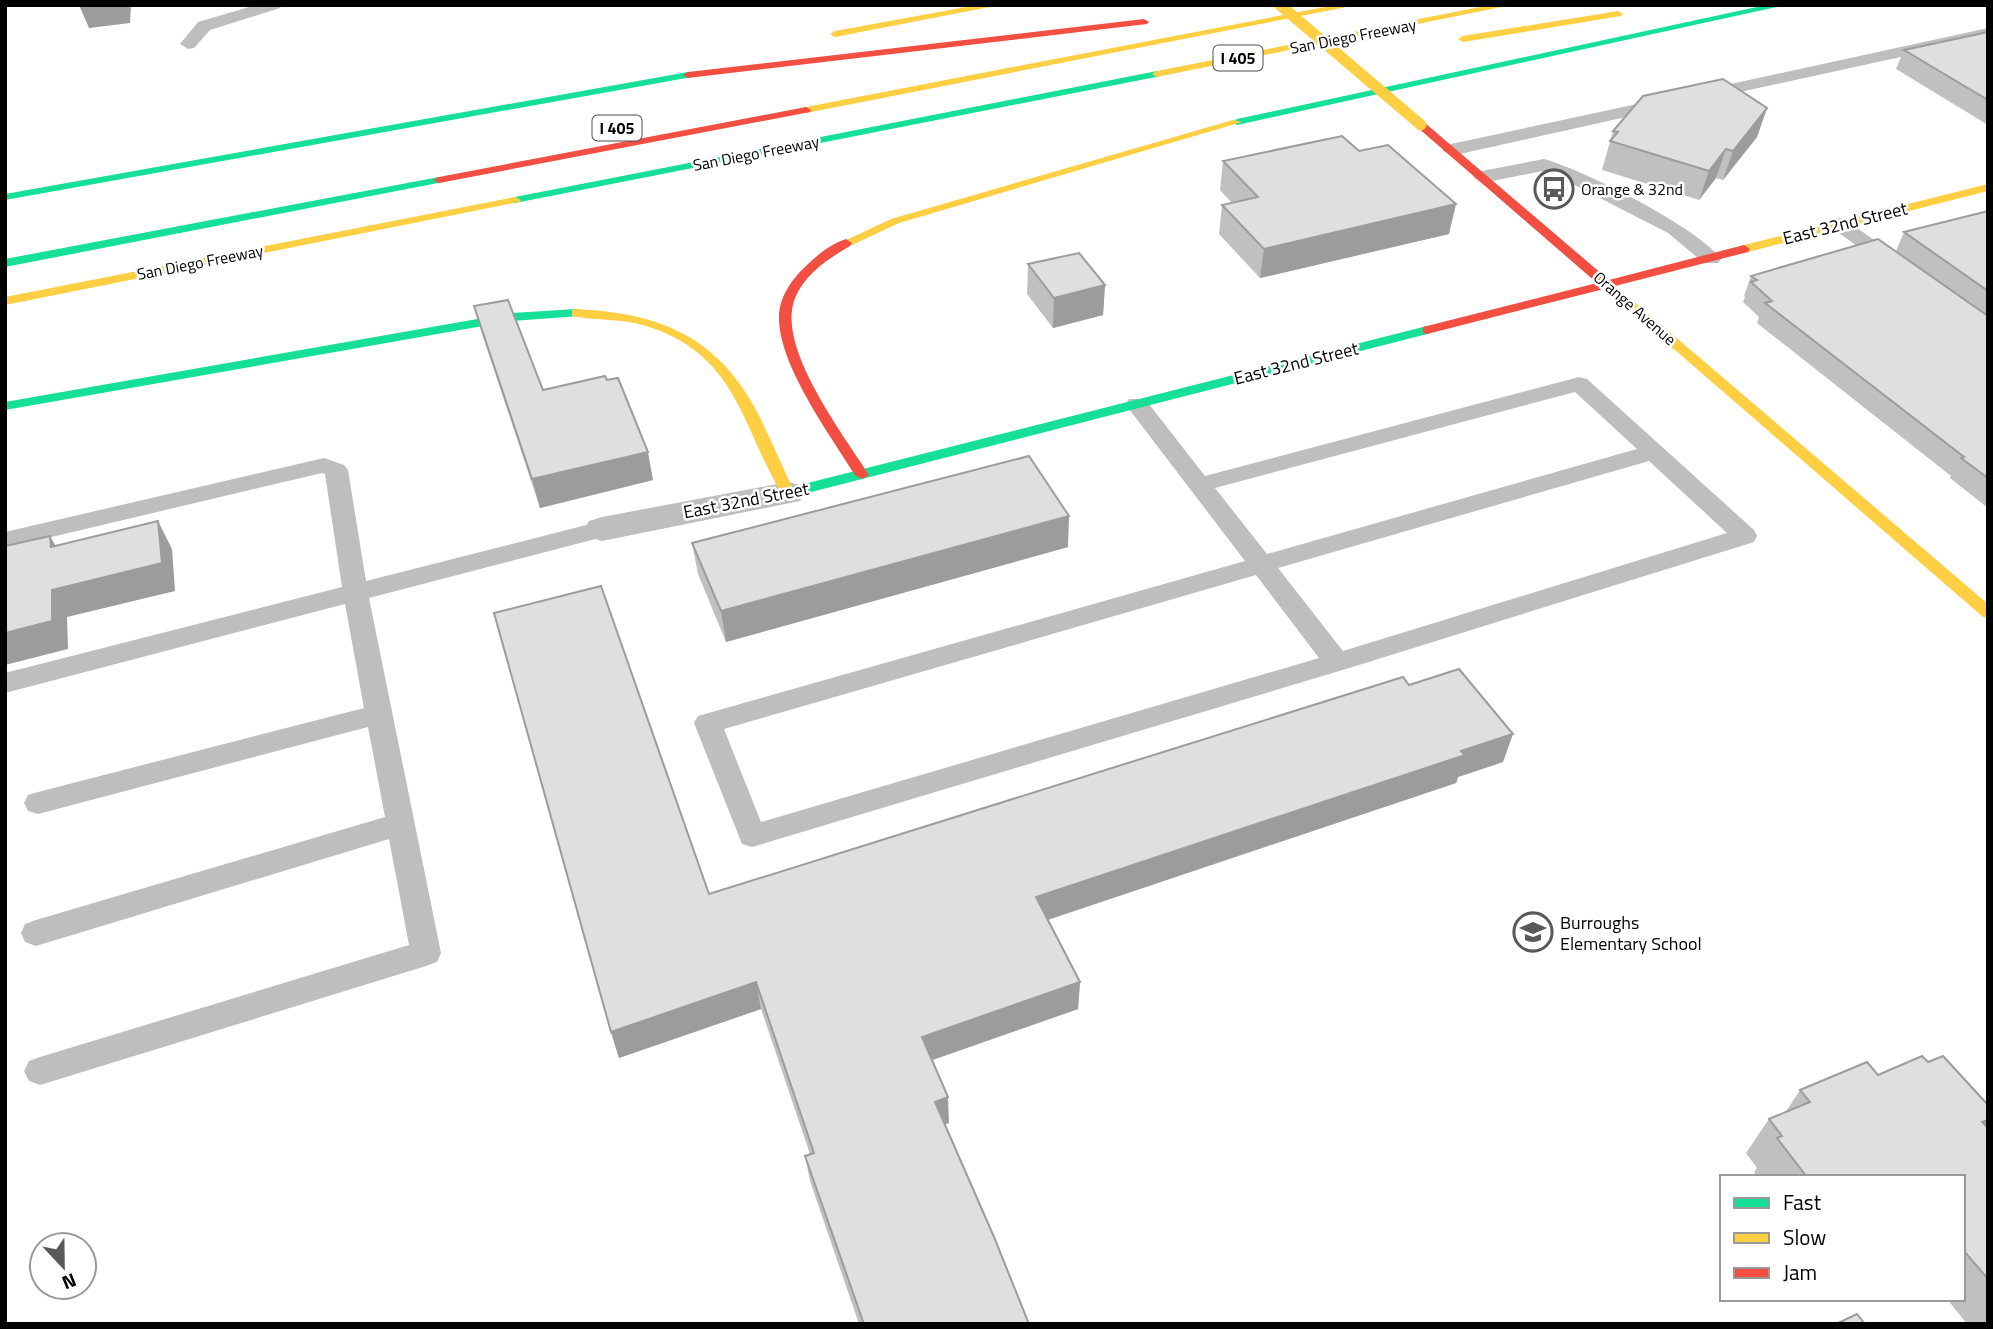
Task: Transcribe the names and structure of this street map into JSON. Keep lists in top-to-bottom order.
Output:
{
  "streets": {
    "main road": [
      "San Diego Freeway",
      "I 405",
      "East 32nd Street",
      "Orange Avenue"
    ]
  },
  "crossings": [
    ["East 32nd Street", "Orange Avenue"]
  ],
  "places": {
    "bus stop": ["Orange & 32nd"],
    "school or university": ["Burroughs Elementary School"]
  },
  "legend": ["Fast", "Slow", "Jam"],
  "north": "bottom"
}
